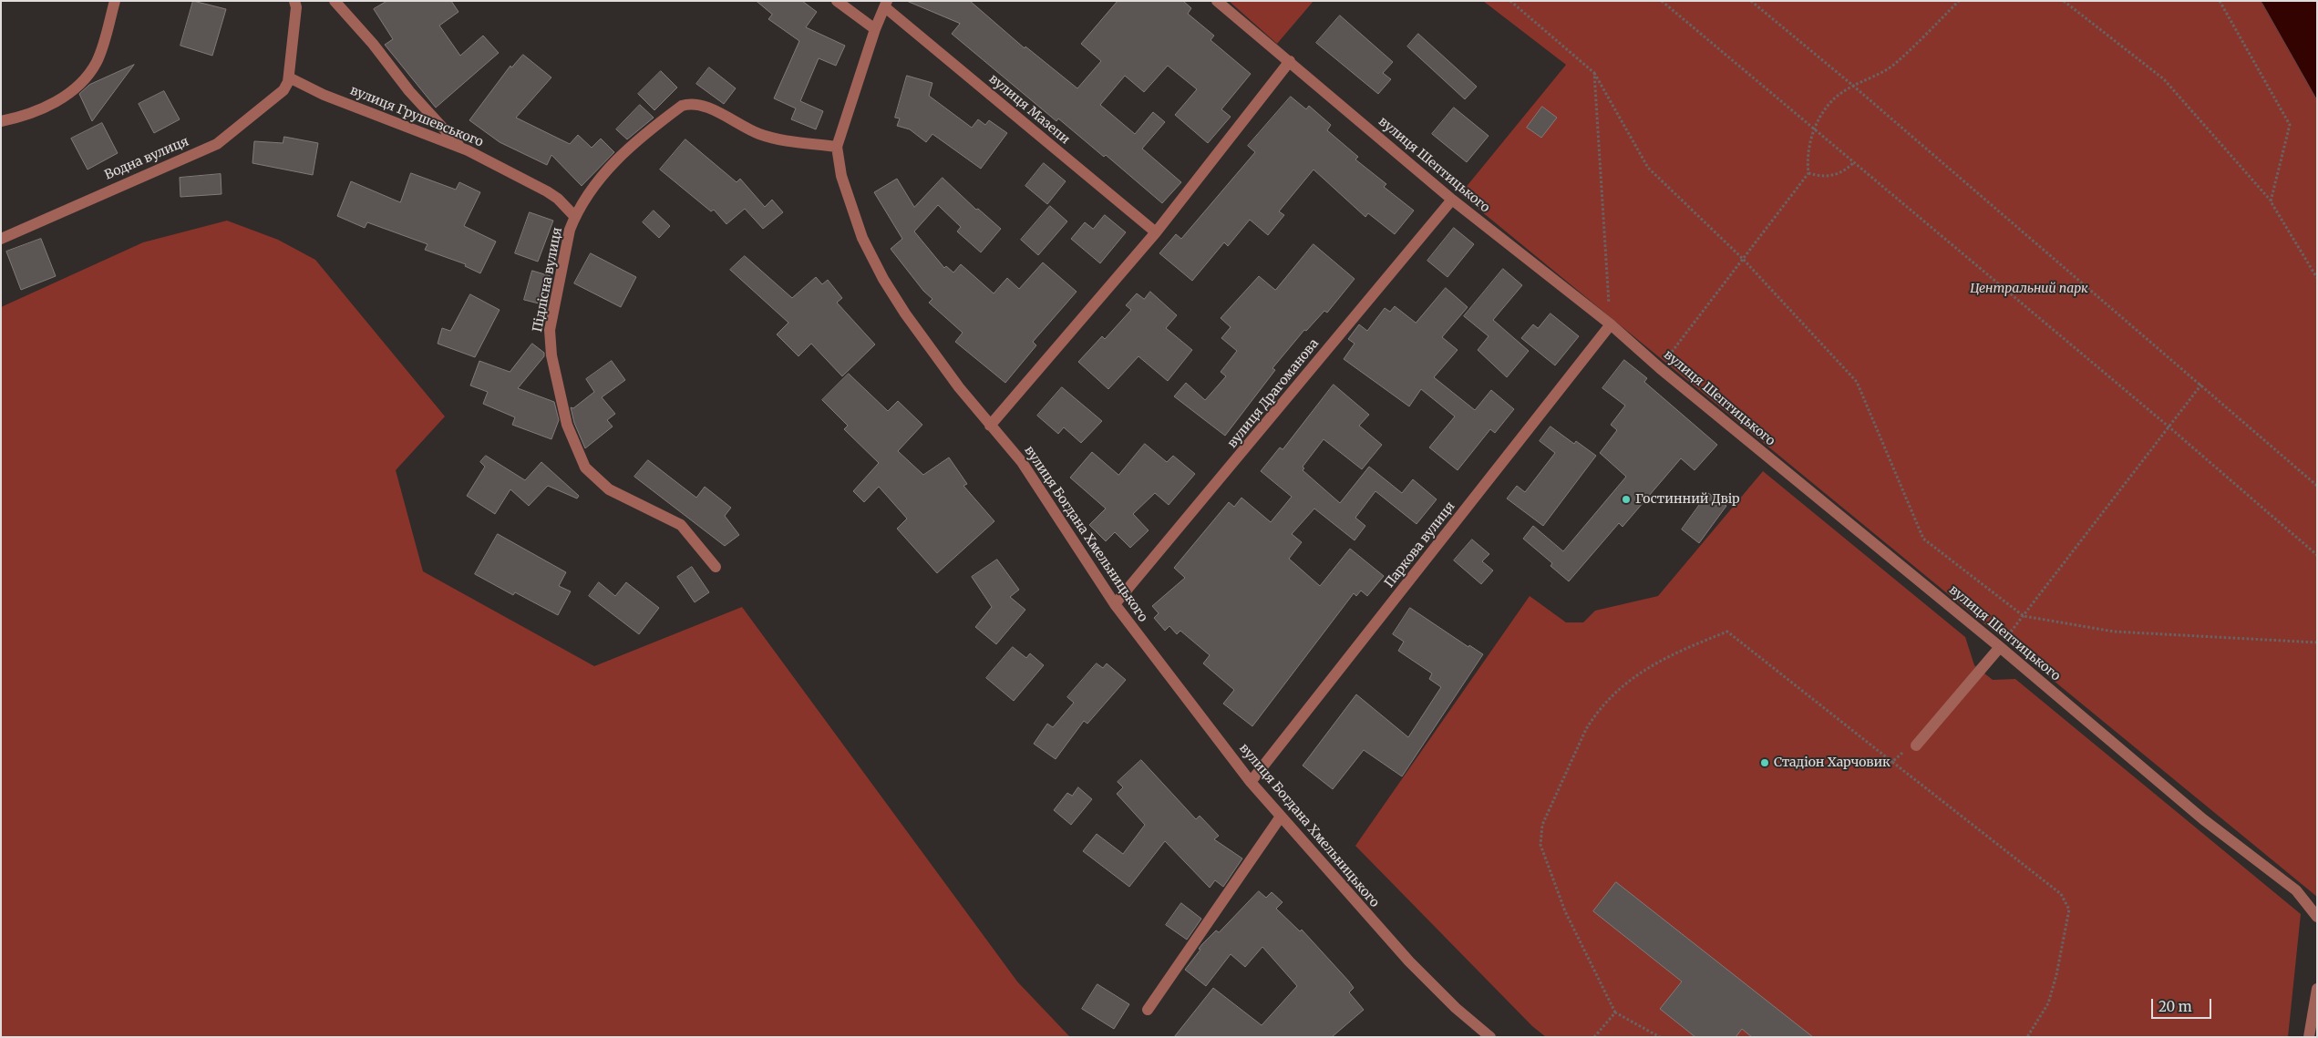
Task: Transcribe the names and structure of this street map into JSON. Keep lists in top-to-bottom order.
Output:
{
  "streets": {
    "street": [
      "вулиця Мазепи",
      "вулиця Грушевського",
      "Водна вулиця",
      "вулиця Шептицького",
      "Підлісна вулиця",
      "вулиця Драгоманова",
      "вулиця Богдана Хмельницького",
      "Паркова вулиця"
    ]
  },
  "crossings": [
    ["вулиця Мазепи", "вулиця Богдана Хмельницького"],
    ["вулиця Грушевського", "Водна вулиця"],
    ["вулиця Грушевського", "Підлісна вулиця"],
    ["вулиця Шептицького", "вулиця Драгоманова"],
    ["вулиця Шептицького", "Паркова вулиця"],
    ["Підлісна вулиця", "вулиця Богдана Хмельницького"],
    ["вулиця Драгоманова", "вулиця Богдана Хмельницького"],
    ["вулиця Богдана Хмельницького", "Паркова вулиця"]
  ],
  "parks": ["Центральний парк"],
  "places": ["Гостинний Двір", "Стадіон Харчовик"],
  "scale_bar": "20 m"
}
